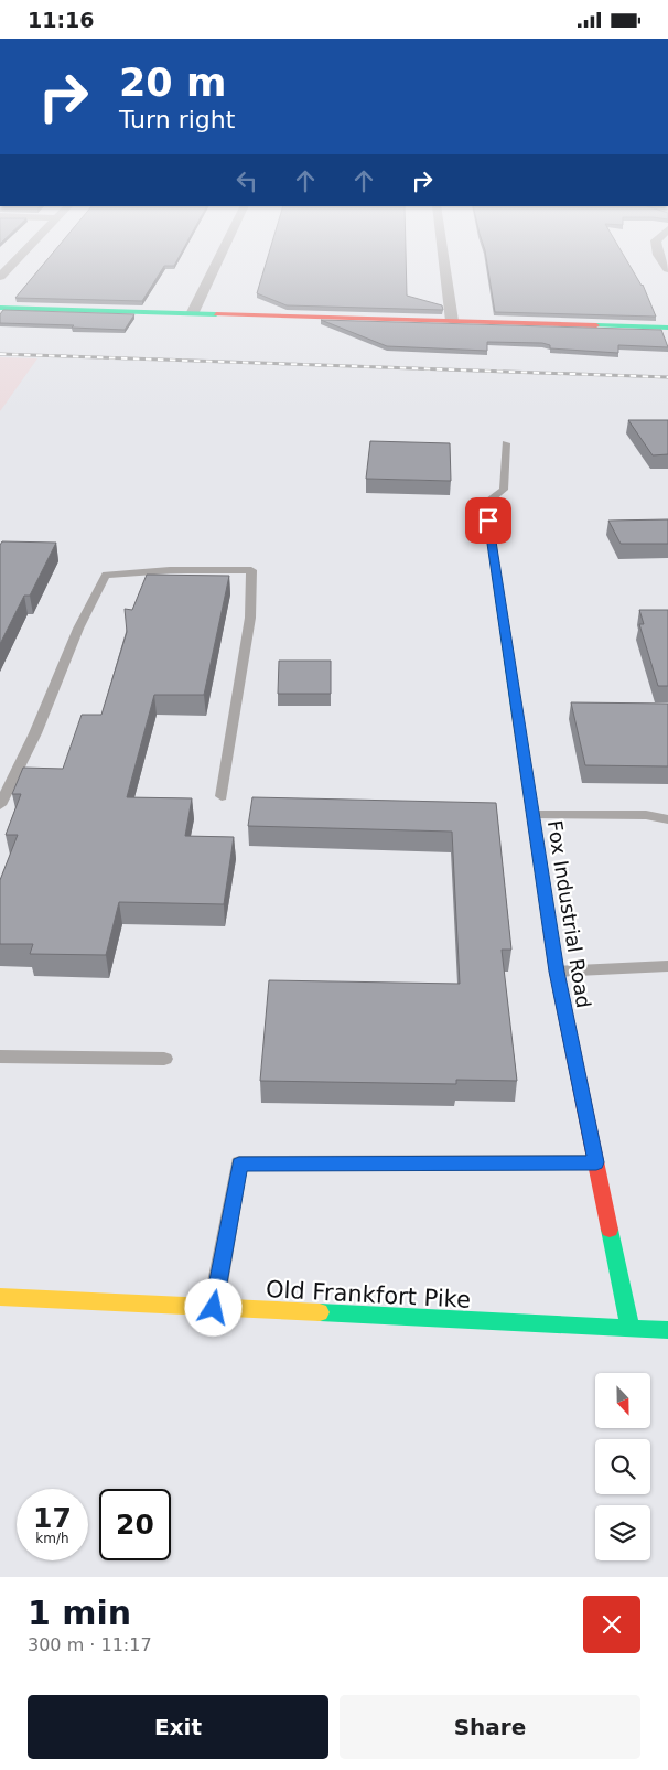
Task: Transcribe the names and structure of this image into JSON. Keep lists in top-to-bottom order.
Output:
{
  "streets": {
    "street": ["Fox Industrial Road", "Old Frankfort Pike"]
  },
  "crossings": [
    ["Fox Industrial Road", "Old Frankfort Pike"]
  ],
  "north": "bottom",
  "page": {
    "status": "11:16",
    "turn": ["20 m", "Turn right"],
    "speed": "17 km/h",
    "limit": "20",
    "heading": ["1 min", "300 m · 11:17"],
    "buttons": ["Exit", "Share"]
  }
}
